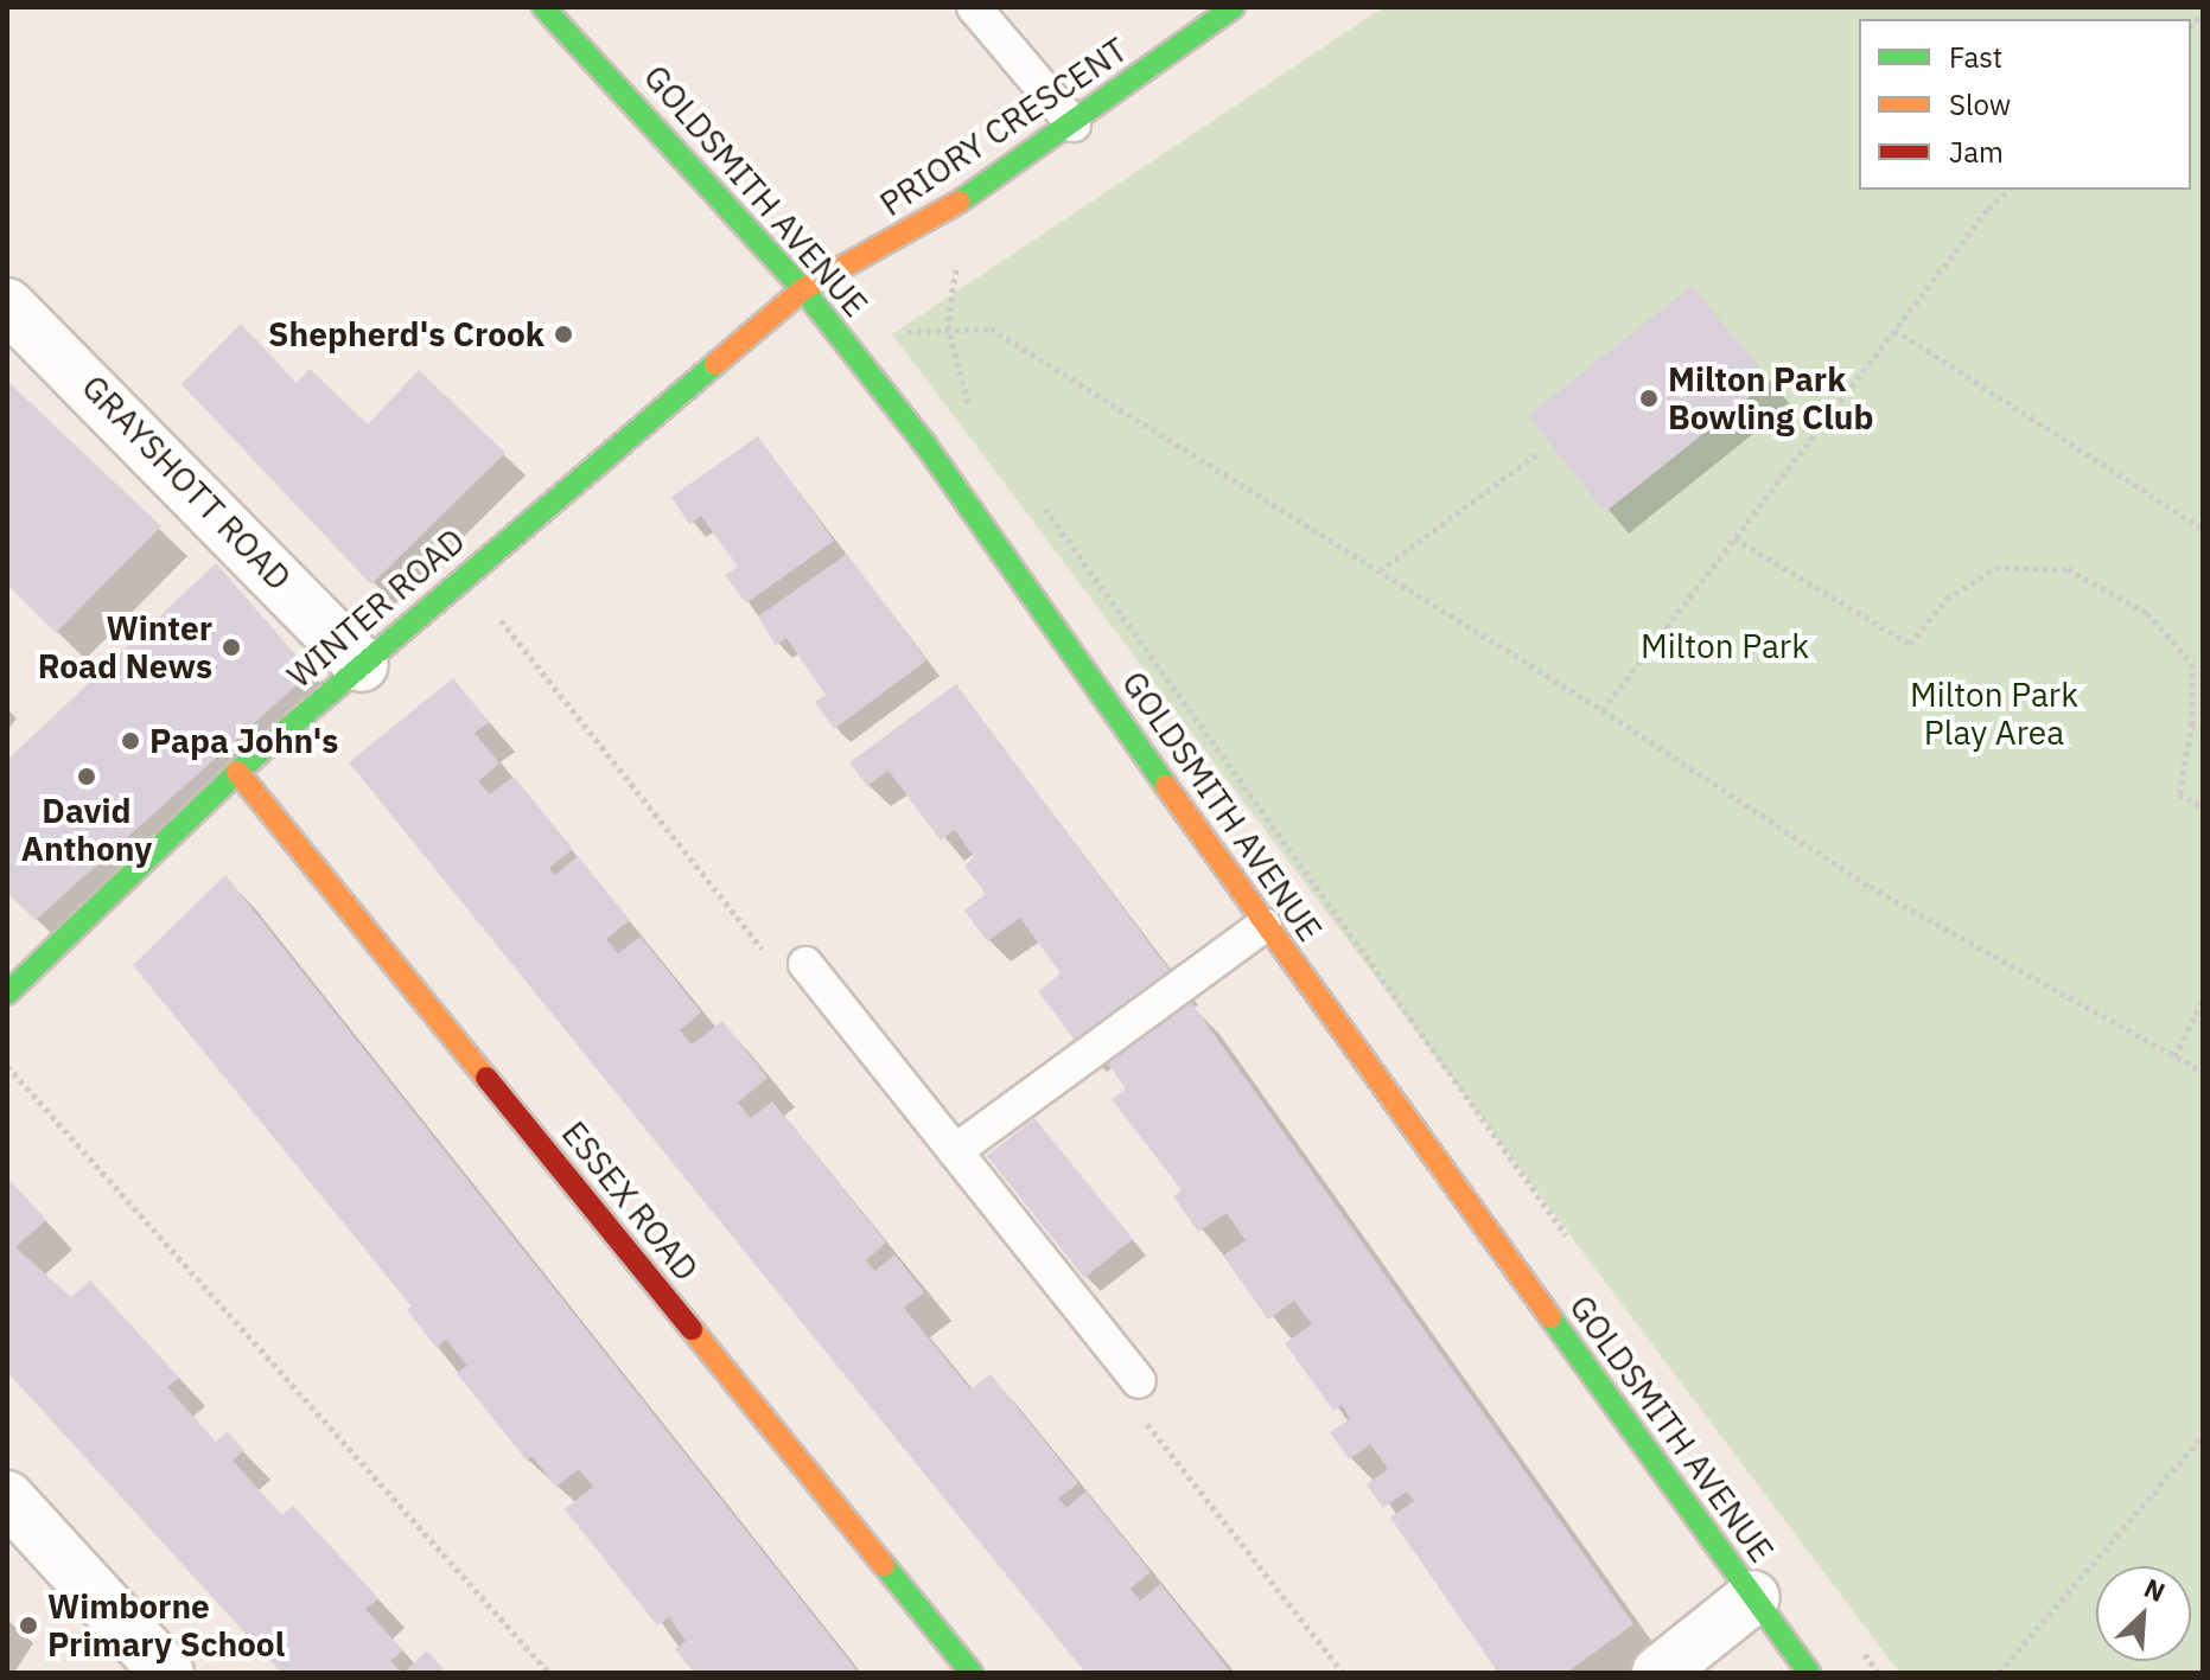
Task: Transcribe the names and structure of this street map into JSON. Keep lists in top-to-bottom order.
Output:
{
  "streets": {
    "street": [
      "PRIORY CRESCENT",
      "GOLDSMITH AVENUE",
      "GRAYSHOTT ROAD",
      "WINTER ROAD",
      "ESSEX ROAD"
    ]
  },
  "crossings": [
    ["PRIORY CRESCENT", "GOLDSMITH AVENUE"],
    ["PRIORY CRESCENT", "WINTER ROAD"],
    ["GOLDSMITH AVENUE", "WINTER ROAD"],
    ["GRAYSHOTT ROAD", "WINTER ROAD"],
    ["WINTER ROAD", "ESSEX ROAD"]
  ],
  "parks": ["Milton Park", "Milton Park Play Area"],
  "places": [
    "Shepherd's Crook",
    "Milton Park Bowling Club",
    "Winter Road News",
    "Papa John's",
    "David Anthony",
    "Wimborne Primary School"
  ],
  "legend": ["Fast", "Slow", "Jam"],
  "north": "top right"
}
